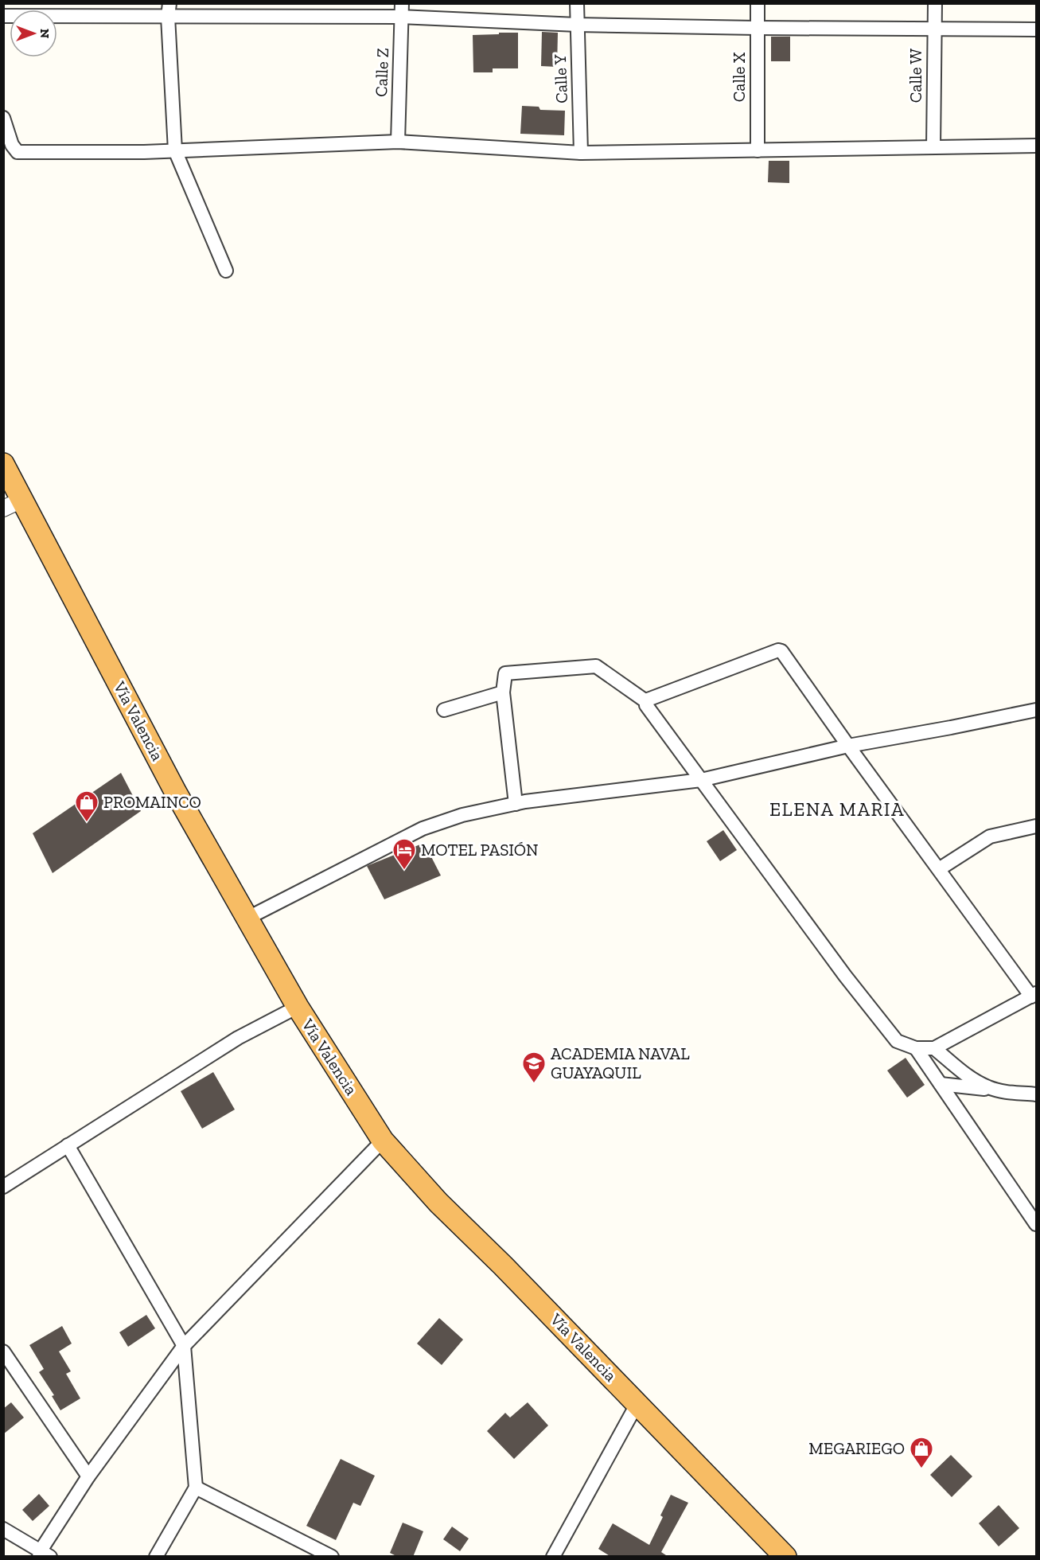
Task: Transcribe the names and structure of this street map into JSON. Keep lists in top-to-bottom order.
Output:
{
  "streets": {
    "highway": ["Vía Valencia"],
    "street": [
      "Calle Z",
      "Calle W",
      "Calle X",
      "Calle Y"
    ]
  },
  "districts": ["ELENA MARIA"],
  "places": {
    "shop": ["PROMAINCO", "MEGARIEGO"],
    "hotel": ["MOTEL PASIÓN"],
    "school or university": ["ACADEMIA NAVAL GUAYAQUIL"]
  },
  "north": "right"
}
